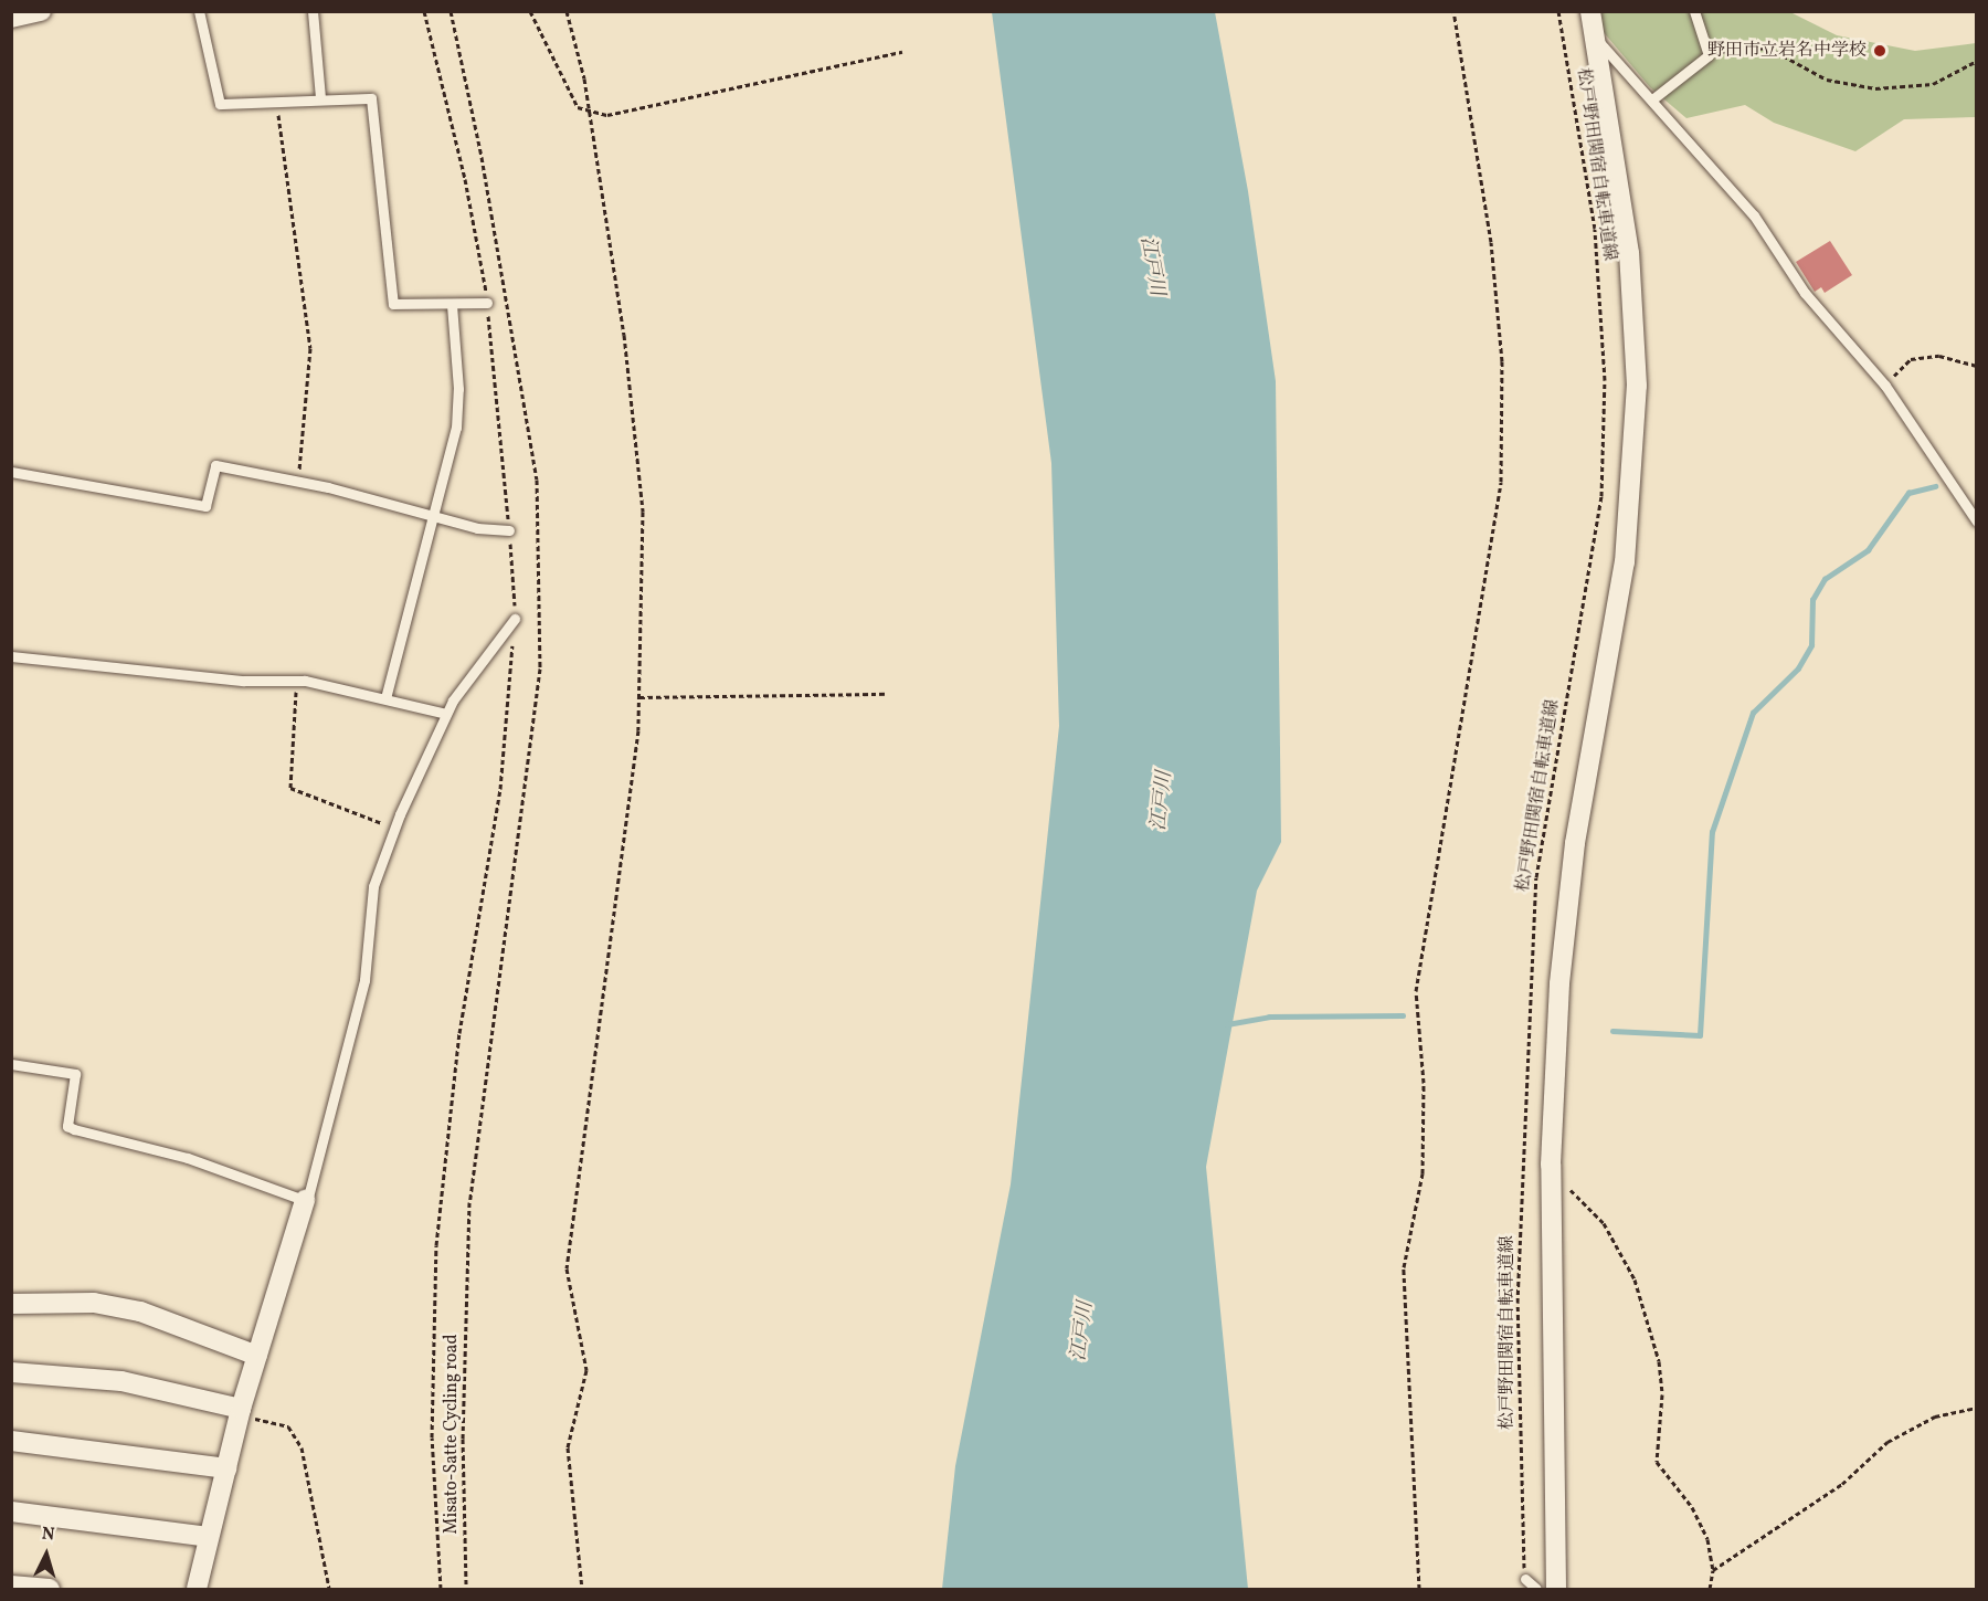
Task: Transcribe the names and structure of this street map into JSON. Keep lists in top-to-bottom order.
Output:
{
  "streets": {
    "path": ["松戸野田関宿自転車道線", "Misato-Satte Cycling road"]
  },
  "water": ["江戸川"],
  "places": ["野田市立岩名中学校"],
  "north": "top"
}
